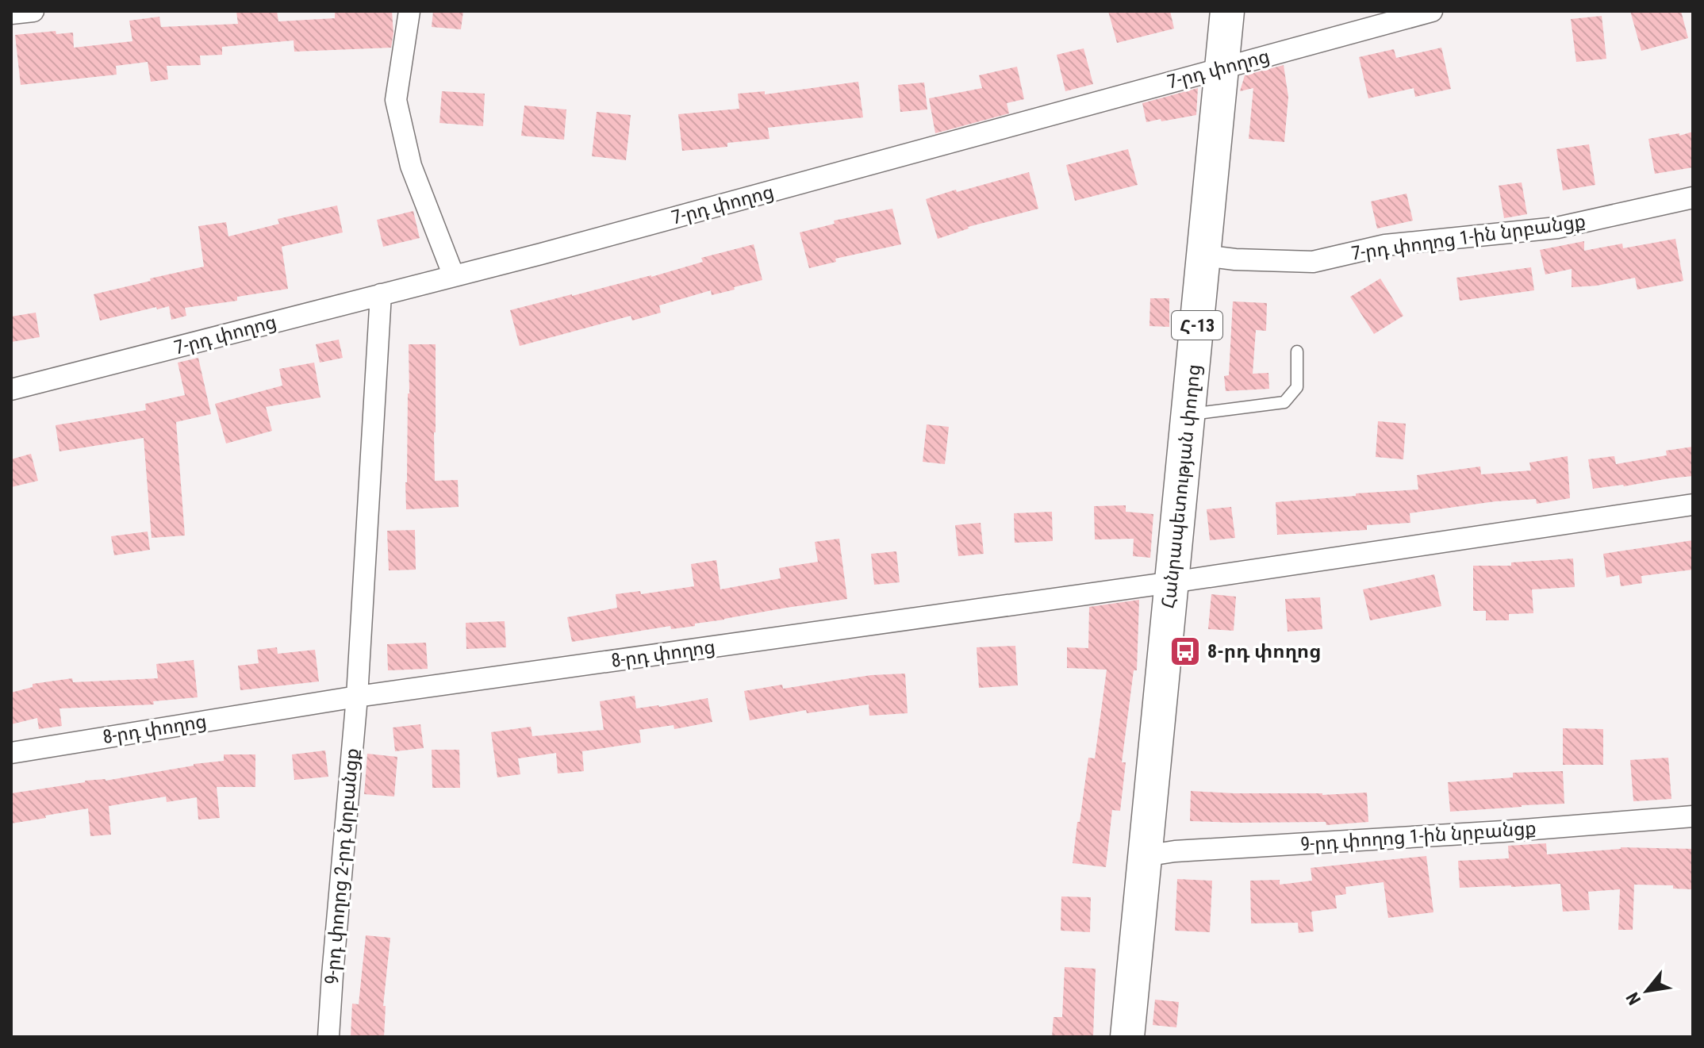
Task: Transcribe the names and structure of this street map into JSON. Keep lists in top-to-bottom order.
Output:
{
  "streets": {
    "main road": ["Հ-13", "Հանրապետության փողոց"],
    "street": [
      "7-րդ փողոց",
      "7-րդ փողոց 1-ին նրբանցք",
      "8-րդ փողոց",
      "9-րդ փողոց 1-ին նրբանցք",
      "9-րդ փողոց 2-րդ նրբանցք"
    ]
  },
  "crossings": [
    ["7-րդ փողոց", "Հանրապետության փողոց"],
    ["7-րդ փողոց", "9-րդ փողոց 2-րդ նրբանցք"],
    ["7-րդ փողոց 1-ին նրբանցք", "Հանրապետության փողոց"],
    ["Հանրապետության փողոց", "8-րդ փողոց"],
    ["Հանրապետության փողոց", "9-րդ փողոց 1-ին նրբանցք"],
    ["8-րդ փողոց", "9-րդ փողոց 2-րդ նրբանցք"]
  ],
  "places": {
    "bus stop": ["8-րդ փողոց"]
  },
  "north": "bottom left"
}
